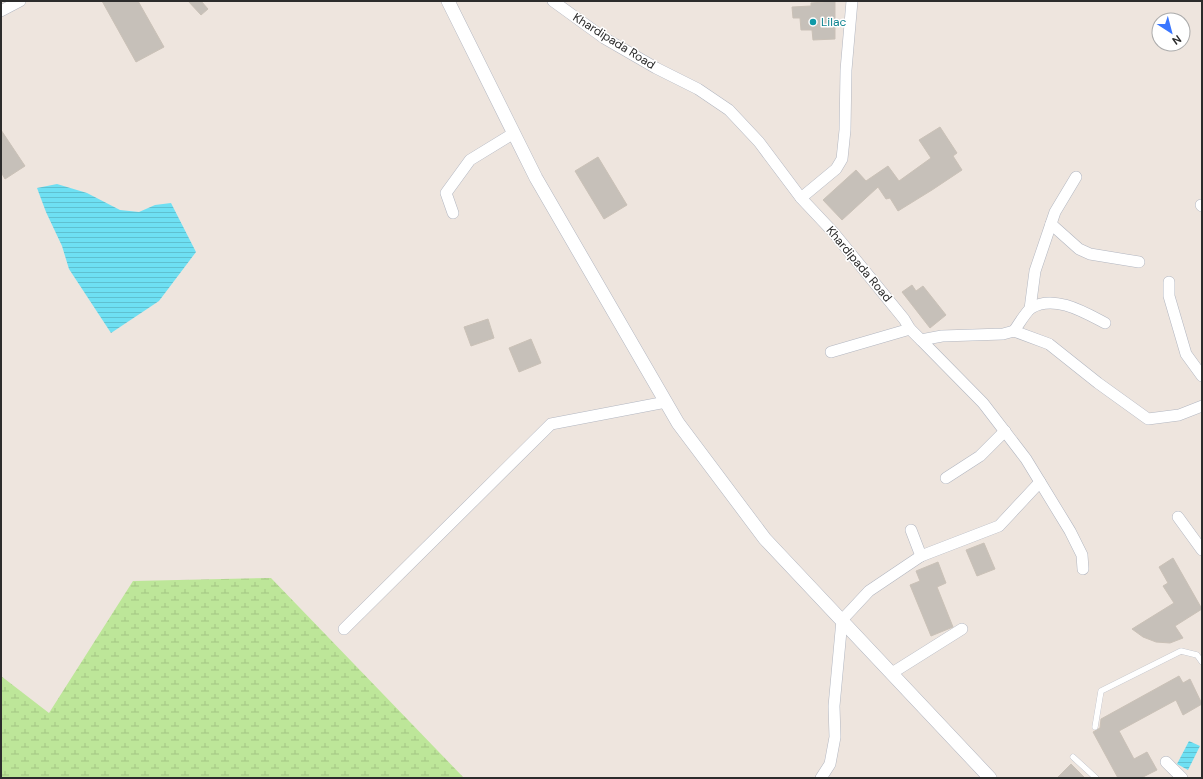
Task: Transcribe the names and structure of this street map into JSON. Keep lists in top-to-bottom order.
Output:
{
  "streets": {
    "street": ["Khardipada Road"]
  },
  "places": ["Lilac"],
  "north": "bottom right"
}
